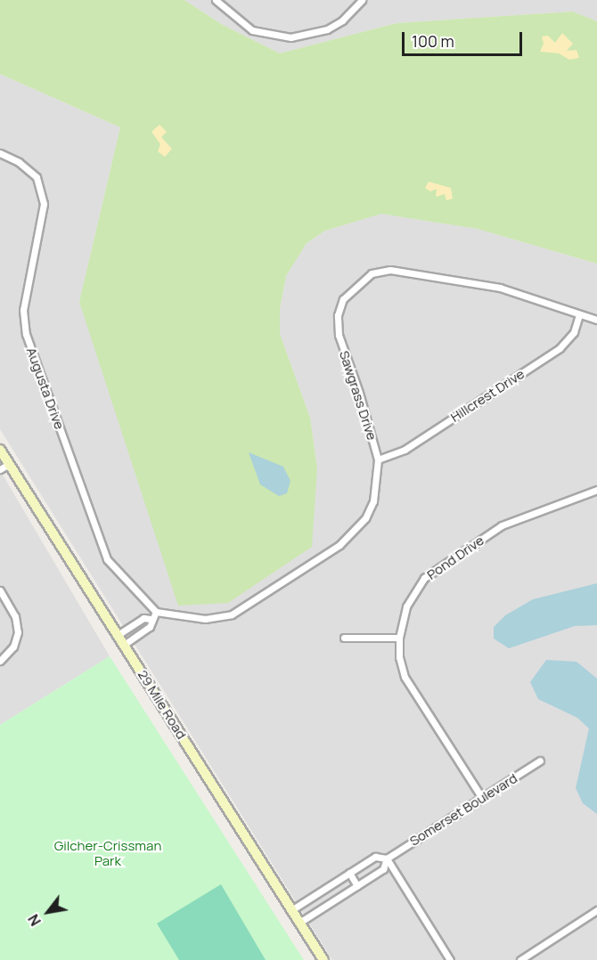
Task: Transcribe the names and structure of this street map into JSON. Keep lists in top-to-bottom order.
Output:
{
  "streets": {
    "street": [
      "Augusta Drive",
      "Sawgrass Drive",
      "Hillcrest Drive",
      "Pond Drive",
      "29 Mile Road",
      "Somerset Boulevard"
    ]
  },
  "crossings": [
    ["Augusta Drive", "Sawgrass Drive"],
    ["Sawgrass Drive", "Hillcrest Drive"],
    ["Pond Drive", "Somerset Boulevard"],
    ["29 Mile Road", "Somerset Boulevard"]
  ],
  "parks": ["Gilcher-Crissman Park"],
  "scale_bar": "100 m",
  "north": "bottom left"
}
